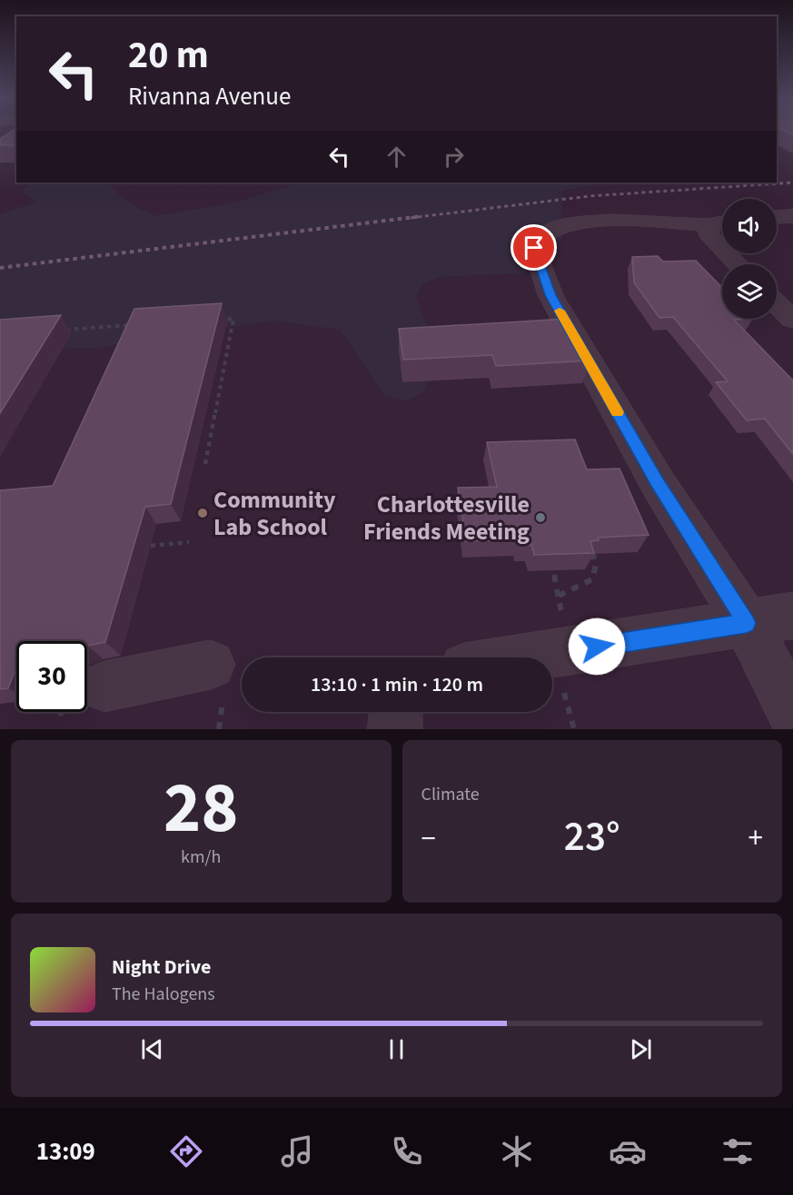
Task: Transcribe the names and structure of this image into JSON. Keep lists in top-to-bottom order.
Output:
{
  "places": ["Community Lab School", "Charlottesville Friends Meeting"],
  "page": {
    "turn": ["20 m", "Rivanna Avenue"],
    "limit": "30",
    "trip": "13:10 · 1 min · 120 m",
    "tile": [
      ["28", "km/h"],
      "Climate"
    ],
    "heat": ["−", "23°", "+"],
    "song": ["Night Drive", "The Halogens"],
    "tabs": "13:09"
  }
}
